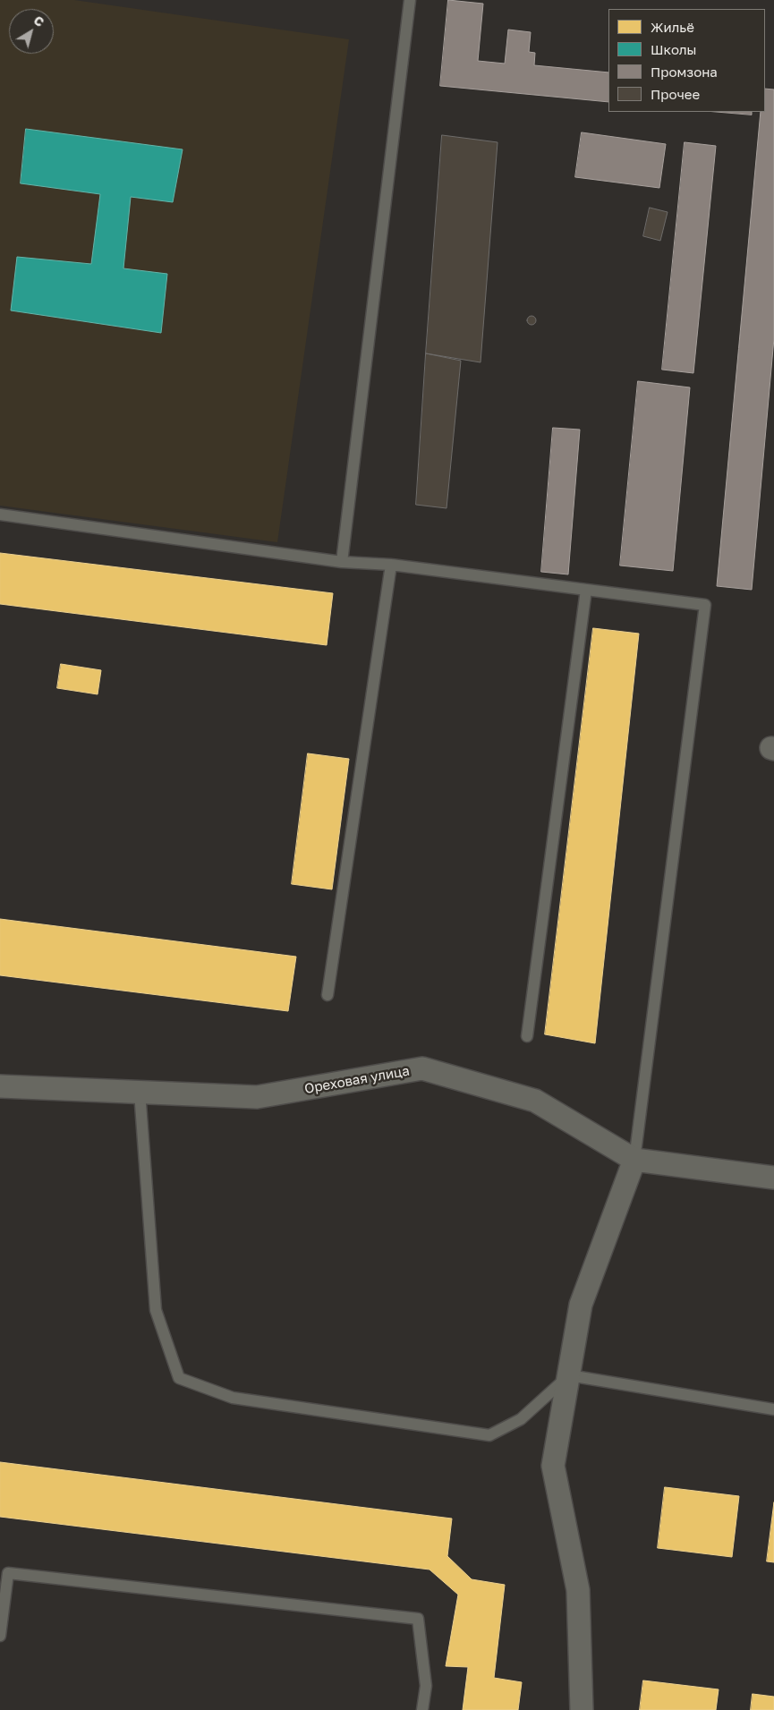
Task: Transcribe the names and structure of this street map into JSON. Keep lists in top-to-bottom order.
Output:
{
  "streets": {
    "street": ["Ореховая улица"]
  },
  "legend": [
    "Жильё",
    "Школы",
    "Промзона",
    "Прочее"
  ],
  "north": "top right"
}
